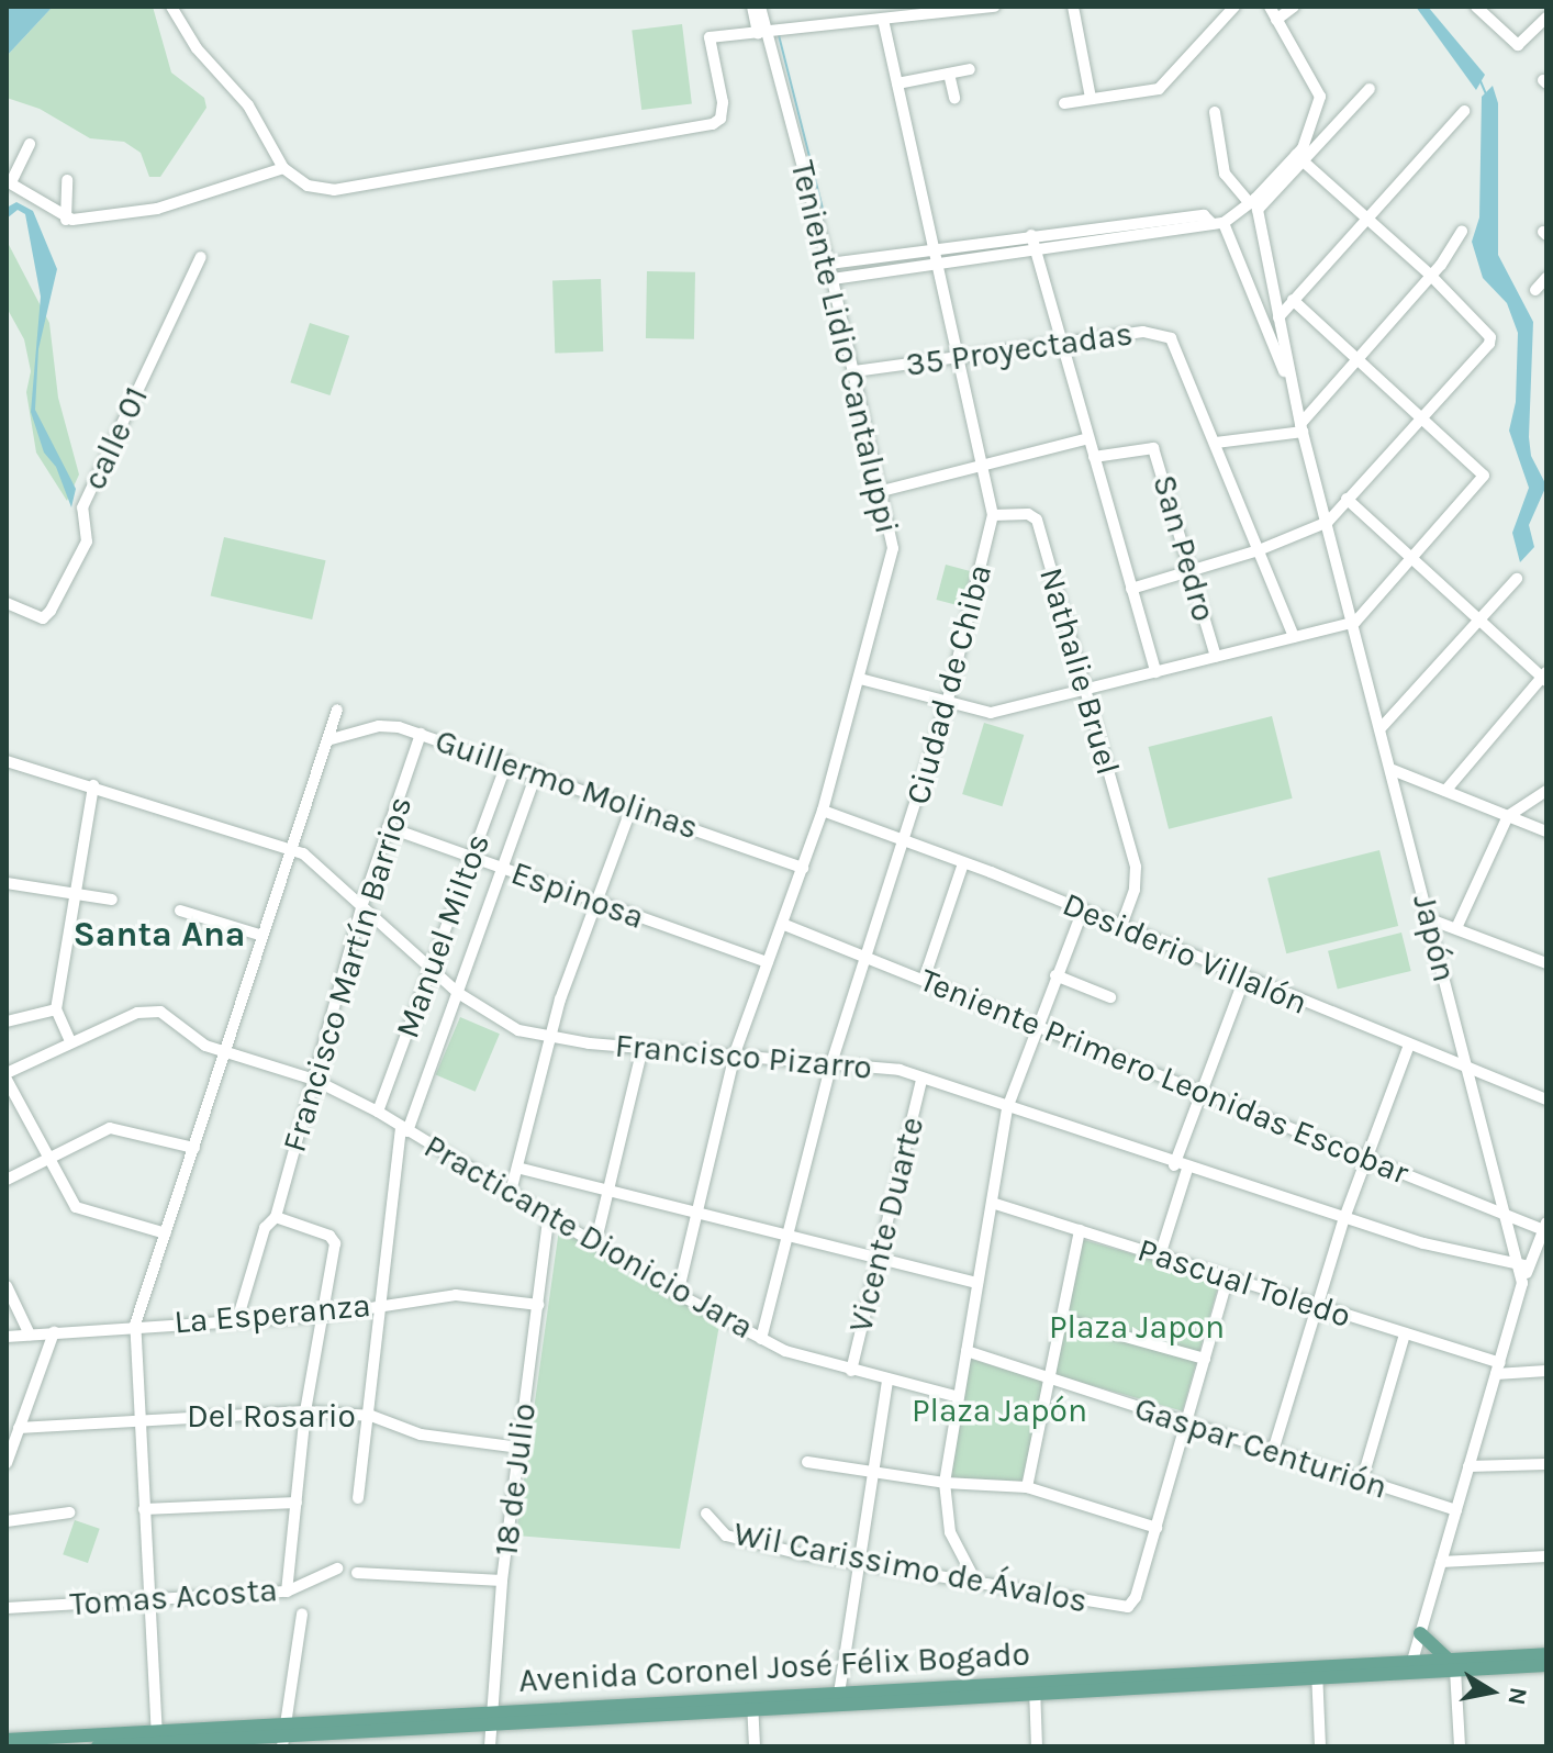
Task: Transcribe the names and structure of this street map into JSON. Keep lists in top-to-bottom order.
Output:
{
  "streets": {
    "main road": ["Avenida Coronel José Félix Bogado"],
    "street": [
      "Teniente Lidio Cantaluppi",
      "35 Proyectadas",
      "calle 01",
      "San Pedro",
      "Nathalie Bruel",
      "Ciudad de Chiba",
      "Guillermo Molinas",
      "Espinosa",
      "Manuel Miltos",
      "Japón",
      "Desiderio Villalón",
      "Francisco Martín Barrios",
      "Francisco Pizarro",
      "Teniente Primero Leonidas Escobar",
      "Vicente Duarte",
      "Practicante Dionicio Jara",
      "Pascual Toledo",
      "La Esperanza",
      "Del Rosario",
      "Gaspar Centurión",
      "18 de Julio",
      "Wil Carissimo de Ávalos",
      "Tomas Acosta"
    ]
  },
  "crossings": [
    ["Teniente Lidio Cantaluppi", "35 Proyectadas"],
    ["Teniente Lidio Cantaluppi", "Guillermo Molinas"],
    ["Teniente Lidio Cantaluppi", "Espinosa"],
    ["Teniente Lidio Cantaluppi", "Desiderio Villalón"],
    ["Teniente Lidio Cantaluppi", "Francisco Pizarro"],
    ["Teniente Lidio Cantaluppi", "Teniente Primero Leonidas Escobar"],
    ["Teniente Lidio Cantaluppi", "Practicante Dionicio Jara"],
    ["35 Proyectadas", "Ciudad de Chiba"],
    ["Nathalie Bruel", "Ciudad de Chiba"],
    ["Nathalie Bruel", "Desiderio Villalón"],
    ["Ciudad de Chiba", "Desiderio Villalón"],
    ["Ciudad de Chiba", "Francisco Pizarro"],
    ["Ciudad de Chiba", "Teniente Primero Leonidas Escobar"],
    ["Ciudad de Chiba", "Practicante Dionicio Jara"],
    ["Guillermo Molinas", "Manuel Miltos"],
    ["Guillermo Molinas", "Francisco Martín Barrios"],
    ["Espinosa", "Manuel Miltos"],
    ["Espinosa", "Francisco Martín Barrios"],
    ["Manuel Miltos", "Francisco Pizarro"],
    ["Manuel Miltos", "Practicante Dionicio Jara"],
    ["Japón", "Desiderio Villalón"],
    ["Japón", "Francisco Pizarro"],
    ["Japón", "Teniente Primero Leonidas Escobar"],
    ["Francisco Martín Barrios", "Francisco Pizarro"],
    ["Francisco Martín Barrios", "Practicante Dionicio Jara"],
    ["Francisco Martín Barrios", "La Esperanza"],
    ["Francisco Pizarro", "Vicente Duarte"],
    ["Vicente Duarte", "Practicante Dionicio Jara"],
    ["Practicante Dionicio Jara", "18 de Julio"],
    ["La Esperanza", "18 de Julio"],
    ["Del Rosario", "18 de Julio"],
    ["18 de Julio", "Avenida Coronel José Félix Bogado"]
  ],
  "districts": ["Santa Ana"],
  "parks": ["Plaza Japon", "Plaza Japón"],
  "north": "right"
}
